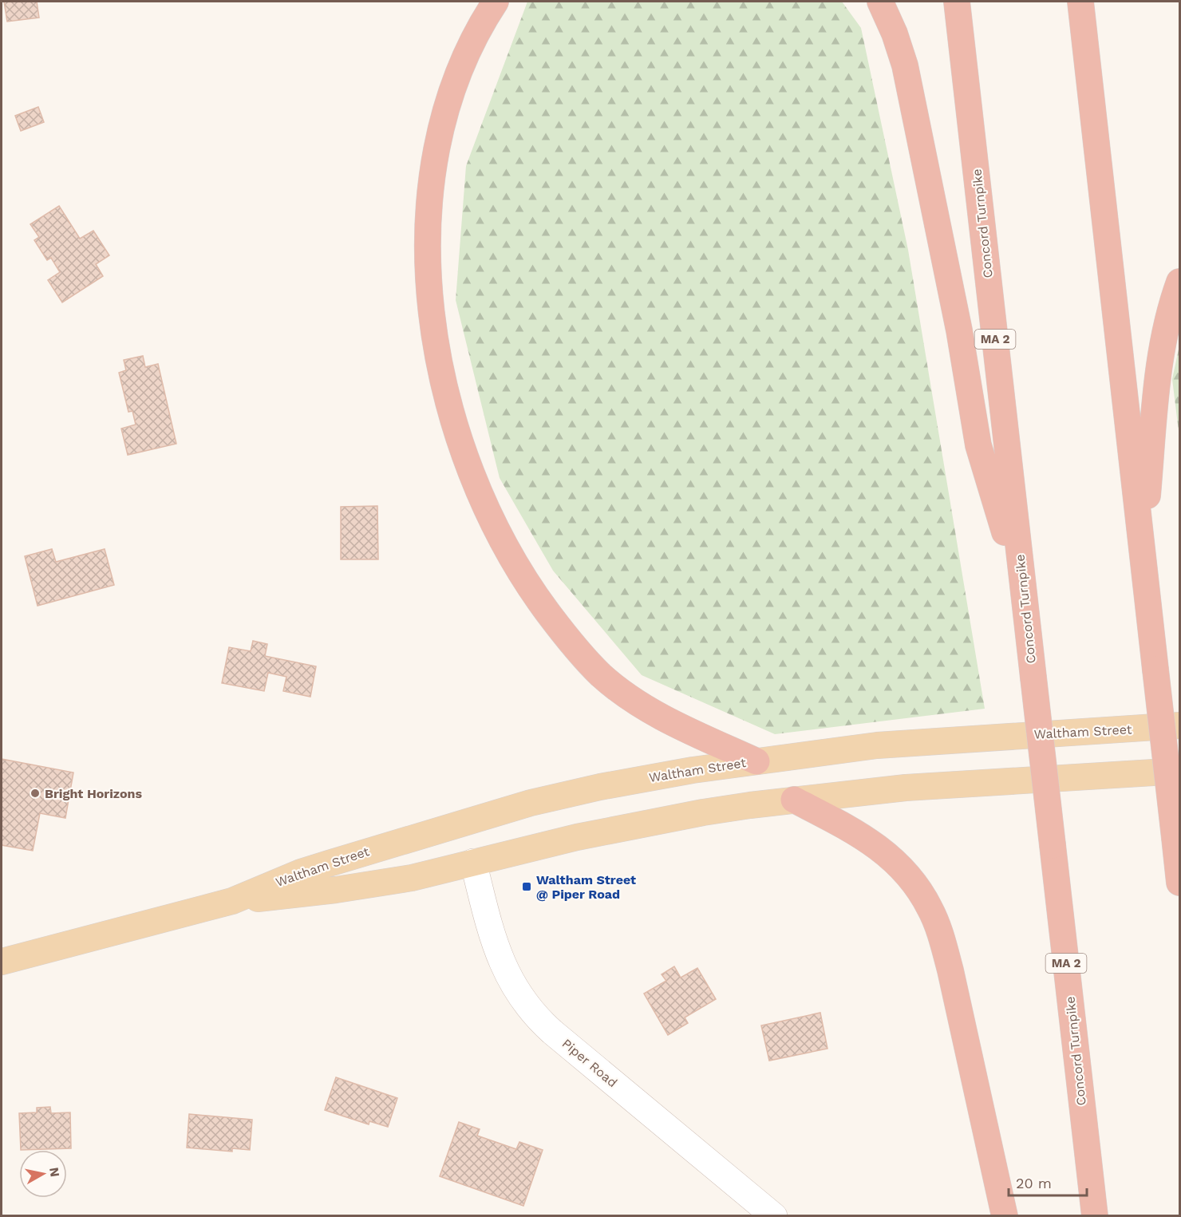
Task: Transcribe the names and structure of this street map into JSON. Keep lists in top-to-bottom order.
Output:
{
  "streets": {
    "highway": ["Concord Turnpike", "MA 2"],
    "main road": ["Waltham Street"],
    "street": ["Piper Road"]
  },
  "crossings": [
    ["Waltham Street", "Piper Road"]
  ],
  "places": {
    "other": ["Bright Horizons"],
    "transit": ["Waltham Street @ Piper Road"]
  },
  "scale_bar": "20 m",
  "north": "right"
}
